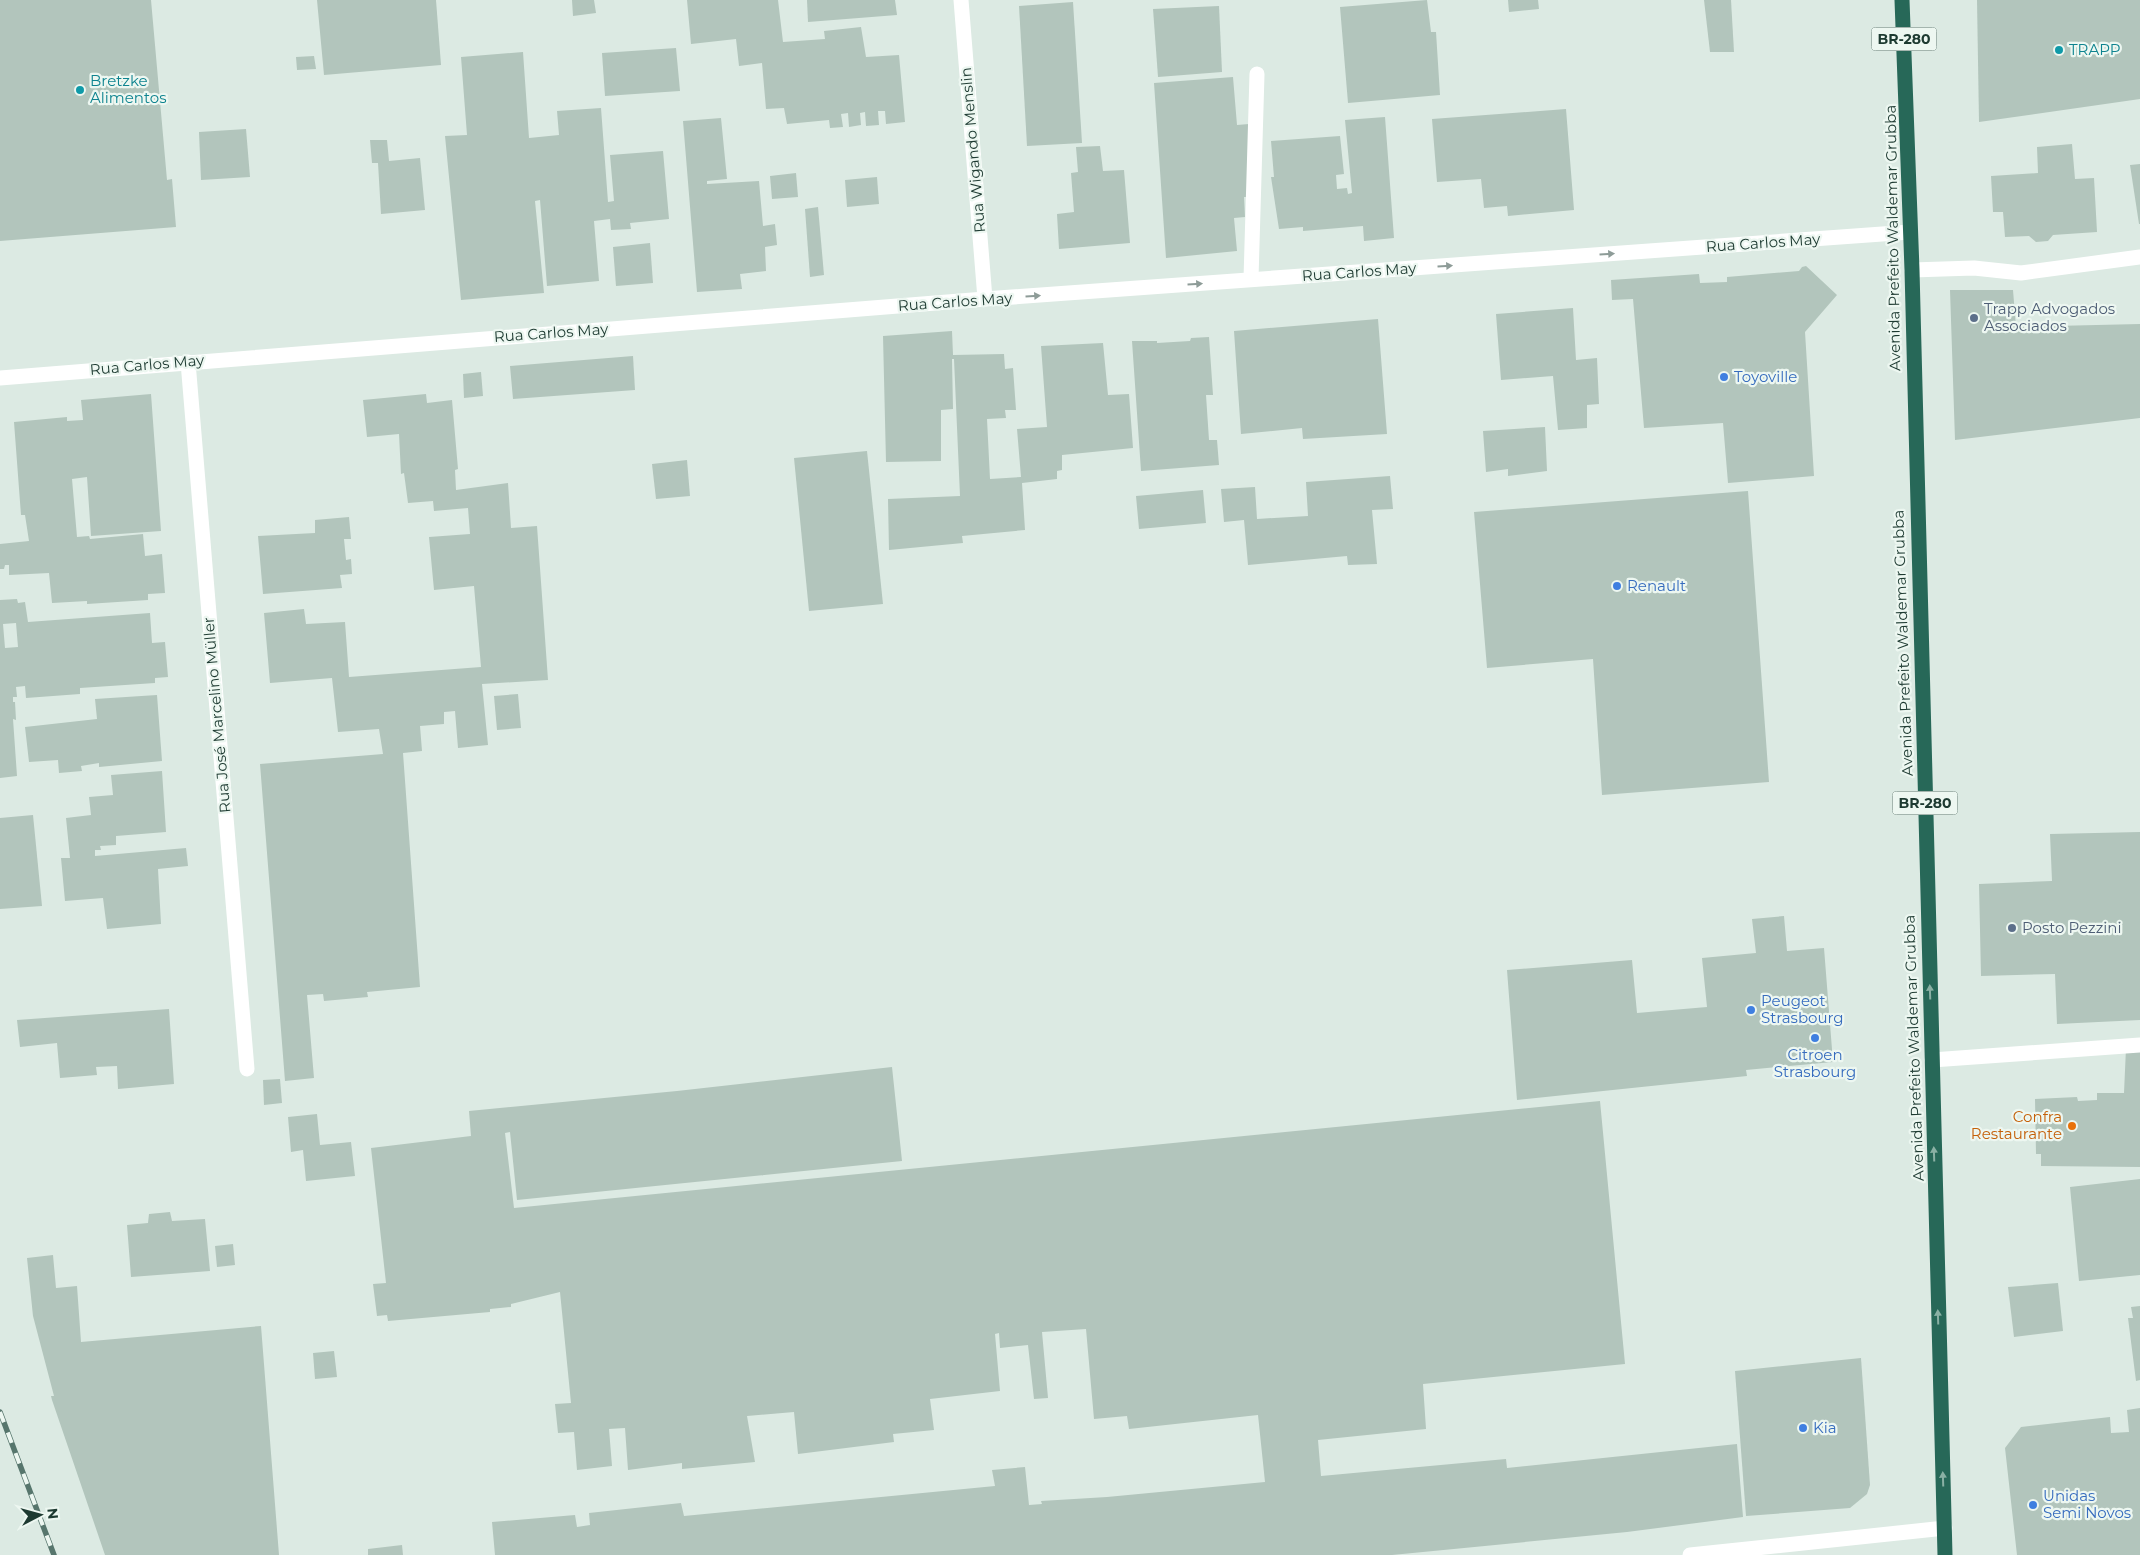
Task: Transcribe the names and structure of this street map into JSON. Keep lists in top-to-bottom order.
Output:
{
  "streets": {
    "highway": ["BR-280", "Avenida Prefeito Waldemar Grubba"],
    "street": ["Rua Wigando Menslin", "Rua Carlos May", "Rua José Marcelino Müller"]
  },
  "crossings": [
    ["Rua Wigando Menslin", "Rua Carlos May"],
    ["Avenida Prefeito Waldemar Grubba", "Rua Carlos May"],
    ["Rua Carlos May", "Rua José Marcelino Müller"]
  ],
  "one_way": ["Avenida Prefeito Waldemar Grubba", "Rua Carlos May"],
  "places": [
    "TRAPP",
    "Bretzke Alimentos",
    "Trapp Advogados Associados",
    "Toyoville",
    "Renault",
    "Posto Pezzini",
    "Peugeot Strasbourg",
    "Citroen Strasbourg",
    "Confra Restaurante",
    "Kia",
    "Unidas Semi Novos"
  ],
  "north": "right"
}
